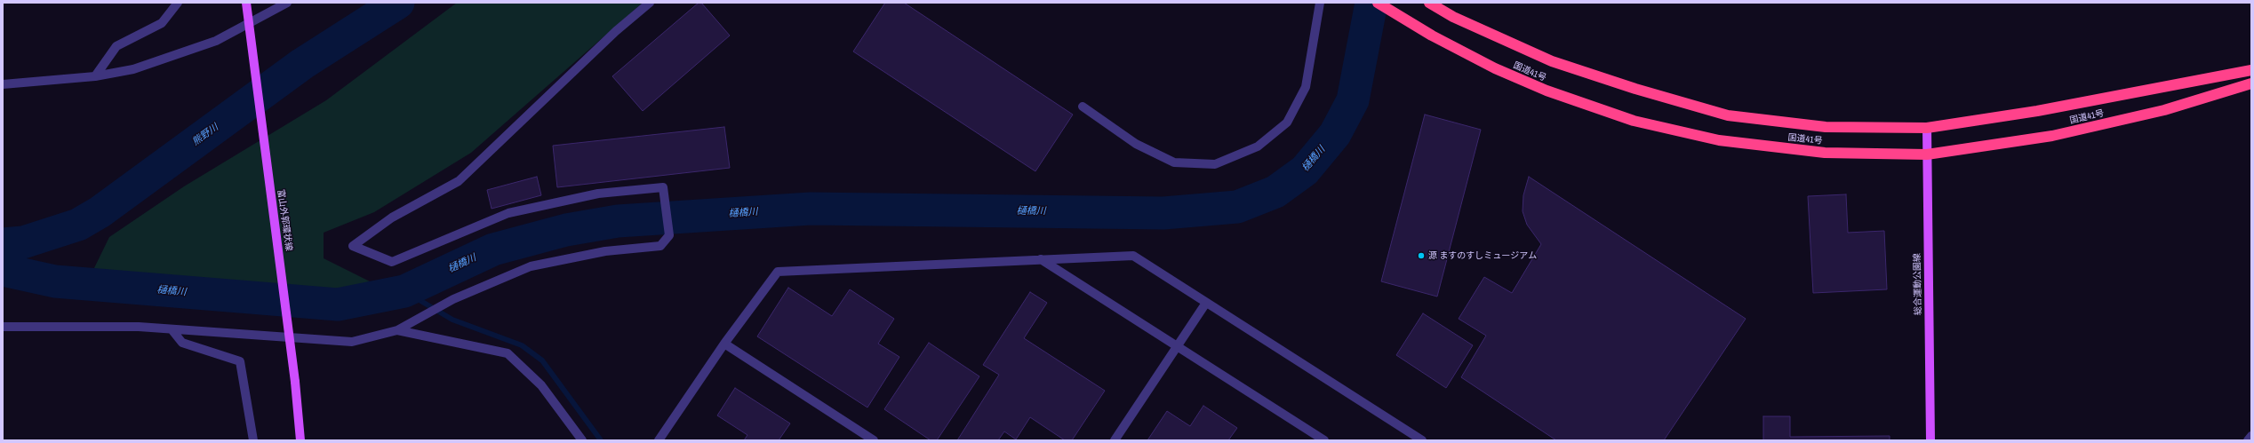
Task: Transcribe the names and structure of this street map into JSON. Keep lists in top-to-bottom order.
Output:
{
  "streets": {
    "highway": ["国道41号"],
    "main road": ["富山外郭環状線", "総合運動公園線"]
  },
  "crossings": [
    ["国道41号", "総合運動公園線"]
  ],
  "water": ["熊野川", "樋橋川"],
  "places": ["源 ますのすしミュージアム"]
}
